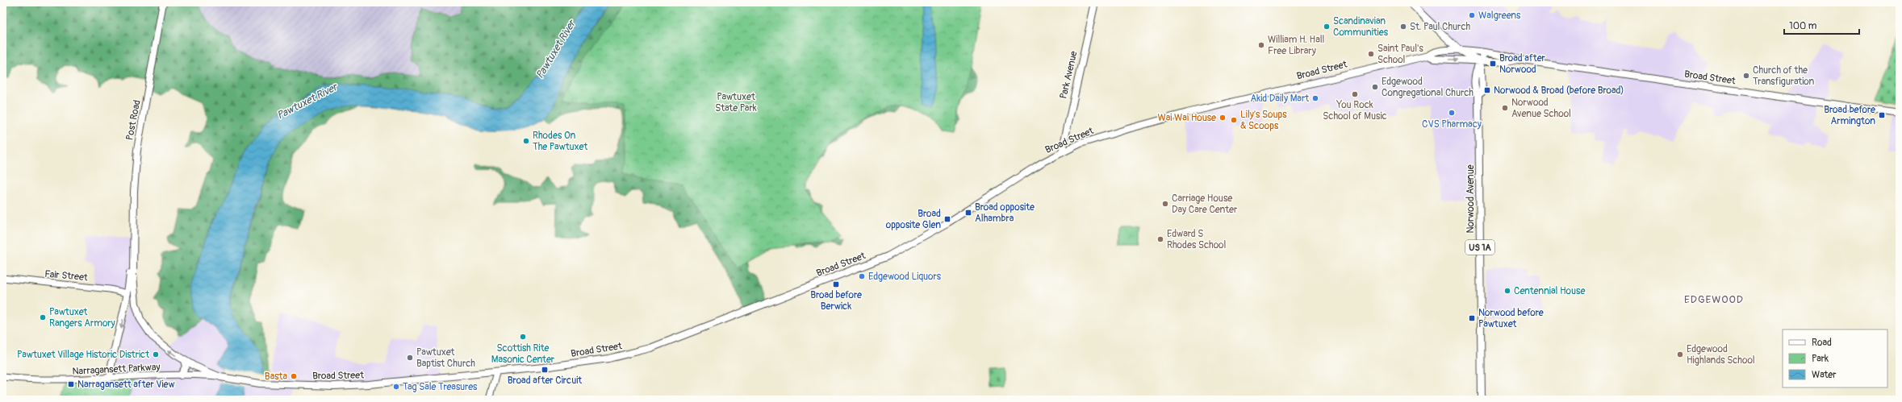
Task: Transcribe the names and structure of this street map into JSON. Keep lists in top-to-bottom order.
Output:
{
  "streets": {
    "main road": [
      "Broad Street",
      "Park Avenue",
      "Post Road",
      "Norwood Avenue",
      "US 1A",
      "Narragansett Parkway"
    ],
    "street": ["Fair Street"]
  },
  "crossings": [
    ["Broad Street", "Park Avenue"],
    ["Broad Street", "Norwood Avenue"],
    ["Broad Street", "Narragansett Parkway"],
    ["Post Road", "Fair Street"],
    ["Post Road", "Narragansett Parkway"]
  ],
  "districts": ["EDGEWOOD"],
  "water": ["Pawtuxet River"],
  "parks": ["Pawtuxet State Park"],
  "places": {
    "other": [
      "Walgreens",
      "Scandinavian Communities",
      "St. Paul Church",
      "William H. Hall Free Library",
      "Saint Paul's School",
      "Church of the Transfiguration",
      "Edgewood Congregational Church",
      "You Rock School of Music",
      "Akid Daily Mart",
      "Norwood Avenue School",
      "CVS Pharmacy",
      "Wai Wai House",
      "Lily's Soups & Scoops",
      "Rhodes On The Pawtuxet",
      "Carriage House Day Care Center",
      "Edward S Rhodes School",
      "Edgewood Liquors",
      "Centennial House",
      "Pawtuxet Rangers Armory",
      "Scottish Rite Masonic Center",
      "Pawtuxet Village Historic District",
      "Edgewood Highlands School",
      "Pawtuxet Baptist Church",
      "Basta",
      "Tag Sale Treasures"
    ],
    "transit": [
      "Broad after Norwood",
      "Norwood & Broad (before Broad)",
      "Broad before Armington",
      "Broad opposite Alhambra",
      "Broad opposite Glen",
      "Broad before Berwick",
      "Norwood before Pawtuxet",
      "Broad after Circuit",
      "Narragansett after View"
    ]
  },
  "legend": ["Road", "Park", "Water"],
  "scale_bar": "100 m"
}
